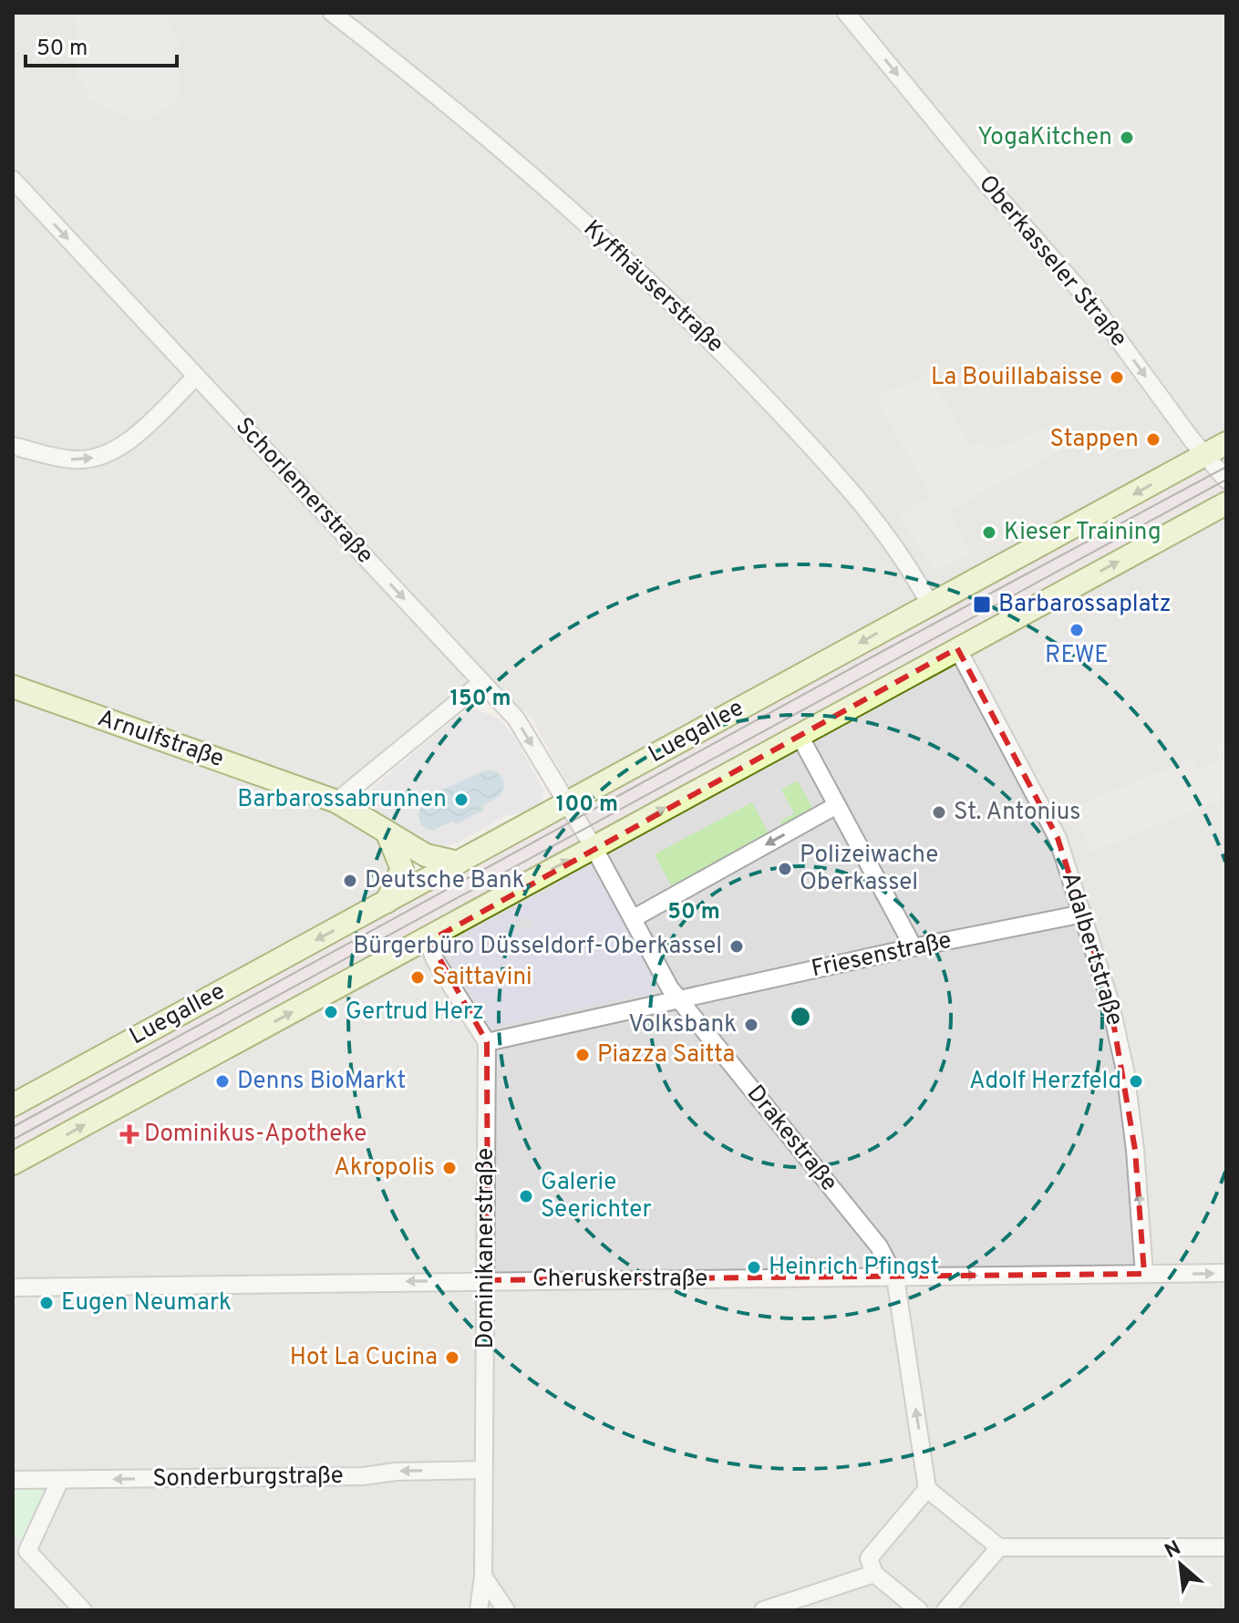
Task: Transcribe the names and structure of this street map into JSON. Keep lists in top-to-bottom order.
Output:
{
  "streets": {
    "main road": ["Luegallee", "Arnulfstraße"],
    "street": [
      "Oberkasseler Straße",
      "Kyffhäuserstraße",
      "Schorlemerstraße",
      "Adalbertstraße",
      "Friesenstraße",
      "Drakestraße",
      "Dominikanerstraße",
      "Cheruskerstraße",
      "Sonderburgstraße"
    ]
  },
  "crossings": [
    ["Oberkasseler Straße", "Luegallee"],
    ["Kyffhäuserstraße", "Luegallee"],
    ["Schorlemerstraße", "Luegallee"],
    ["Schorlemerstraße", "Drakestraße"],
    ["Luegallee", "Arnulfstraße"],
    ["Luegallee", "Drakestraße"],
    ["Adalbertstraße", "Friesenstraße"],
    ["Adalbertstraße", "Cheruskerstraße"],
    ["Friesenstraße", "Drakestraße"],
    ["Drakestraße", "Cheruskerstraße"],
    ["Dominikanerstraße", "Cheruskerstraße"],
    ["Dominikanerstraße", "Sonderburgstraße"]
  ],
  "one_way": [
    "Oberkasseler Straße",
    "Schorlemerstraße",
    "Adalbertstraße",
    "Sonderburgstraße"
  ],
  "places": {
    "other": [
      "YogaKitchen",
      "La Bouillabaisse",
      "Stappen",
      "Kieser Training",
      "REWE",
      "Barbarossabrunnen",
      "St. Antonius",
      "Polizeiwache Oberkassel",
      "Deutsche Bank",
      "Bürgerbüro Düsseldorf-Oberkassel",
      "Saittavini",
      "Gertrud Herz",
      "Volksbank",
      "Piazza Saitta",
      "Denns BioMarkt",
      "Adolf Herzfeld",
      "Akropolis",
      "Galerie Seerichter",
      "Heinrich Pfingst",
      "Eugen Neumark",
      "Hot La Cucina"
    ],
    "transit": ["Barbarossaplatz"],
    "health": ["Dominikus-Apotheke"]
  },
  "scale_bar": "50 m",
  "north": "top left",
  "rings": ["150 m", "100 m", "50 m"]
}
